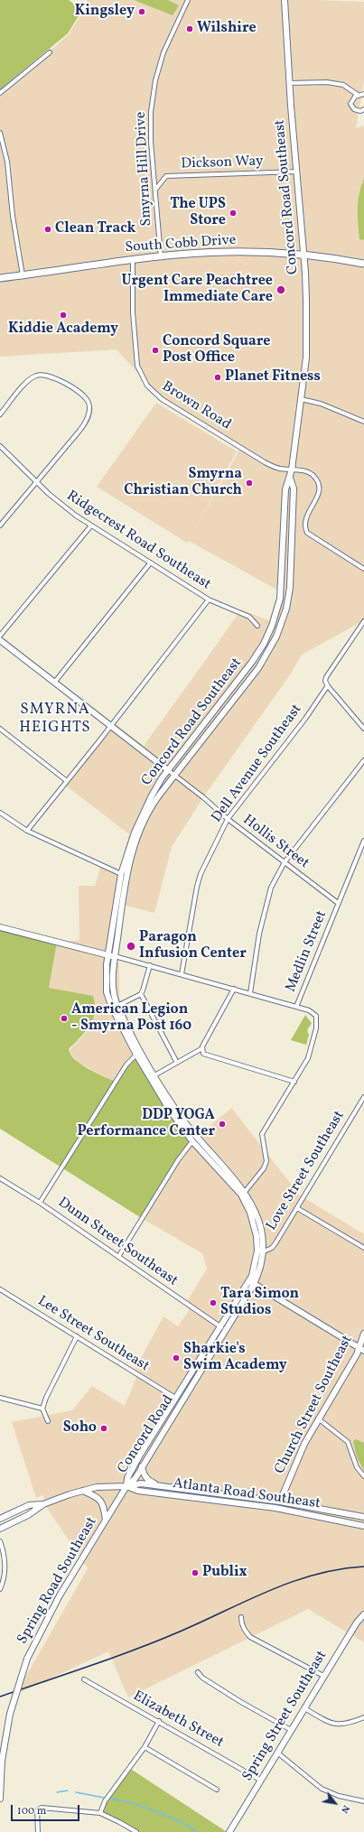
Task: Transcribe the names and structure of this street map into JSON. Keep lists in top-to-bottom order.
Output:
{
  "streets": {
    "main road": [
      "Concord Road Southeast",
      "South Cobb Drive",
      "Church Street Southeast",
      "Concord Road",
      "Atlanta Road Southeast",
      "Spring Road Southeast",
      "Spring Street Southeast"
    ],
    "street": [
      "Dickson Way",
      "Smyrna Hill Drive",
      "Brown Road",
      "Ridgecrest Road Southeast",
      "Dell Avenue Southeast",
      "Hollis Street",
      "Medlin Street",
      "Love Street Southeast",
      "Dunn Street Southeast",
      "Lee Street Southeast",
      "Elizabeth Street"
    ]
  },
  "crossings": [
    ["Dickson Way", "Smyrna Hill Drive"],
    ["Dickson Way", "Concord Road Southeast"],
    ["Smyrna Hill Drive", "South Cobb Drive"],
    ["Concord Road Southeast", "South Cobb Drive"],
    ["Concord Road Southeast", "Brown Road"],
    ["Concord Road Southeast", "Hollis Street"],
    ["Concord Road Southeast", "Medlin Street"],
    ["Concord Road Southeast", "Love Street Southeast"],
    ["Concord Road Southeast", "Concord Road"],
    ["South Cobb Drive", "Brown Road"],
    ["Dell Avenue Southeast", "Hollis Street"],
    ["Hollis Street", "Medlin Street"],
    ["Dunn Street Southeast", "Concord Road"],
    ["Lee Street Southeast", "Concord Road"],
    ["Church Street Southeast", "Atlanta Road Southeast"],
    ["Concord Road", "Atlanta Road Southeast"],
    ["Concord Road", "Spring Road Southeast"],
    ["Atlanta Road Southeast", "Spring Road Southeast"],
    ["Spring Street Southeast", "Elizabeth Street"]
  ],
  "districts": ["SMYRNA HEIGHTS"],
  "places": [
    "Kingsley",
    "Wilshire",
    "The UPS Store",
    "Clean Track",
    "Urgent Care Peachtree Immediate Care",
    "Kiddie Academy",
    "Concord Square Post Office",
    "Planet Fitness",
    "Smyrna Christian Church",
    "Paragon Infusion Center",
    "American Legion - Smyrna Post 160",
    "DDP YOGA Performance Center",
    "Tara Simon Studios",
    "Sharkie's Swim Academy",
    "Soho",
    "Publix"
  ],
  "scale_bar": "100 m",
  "north": "bottom right"
}
